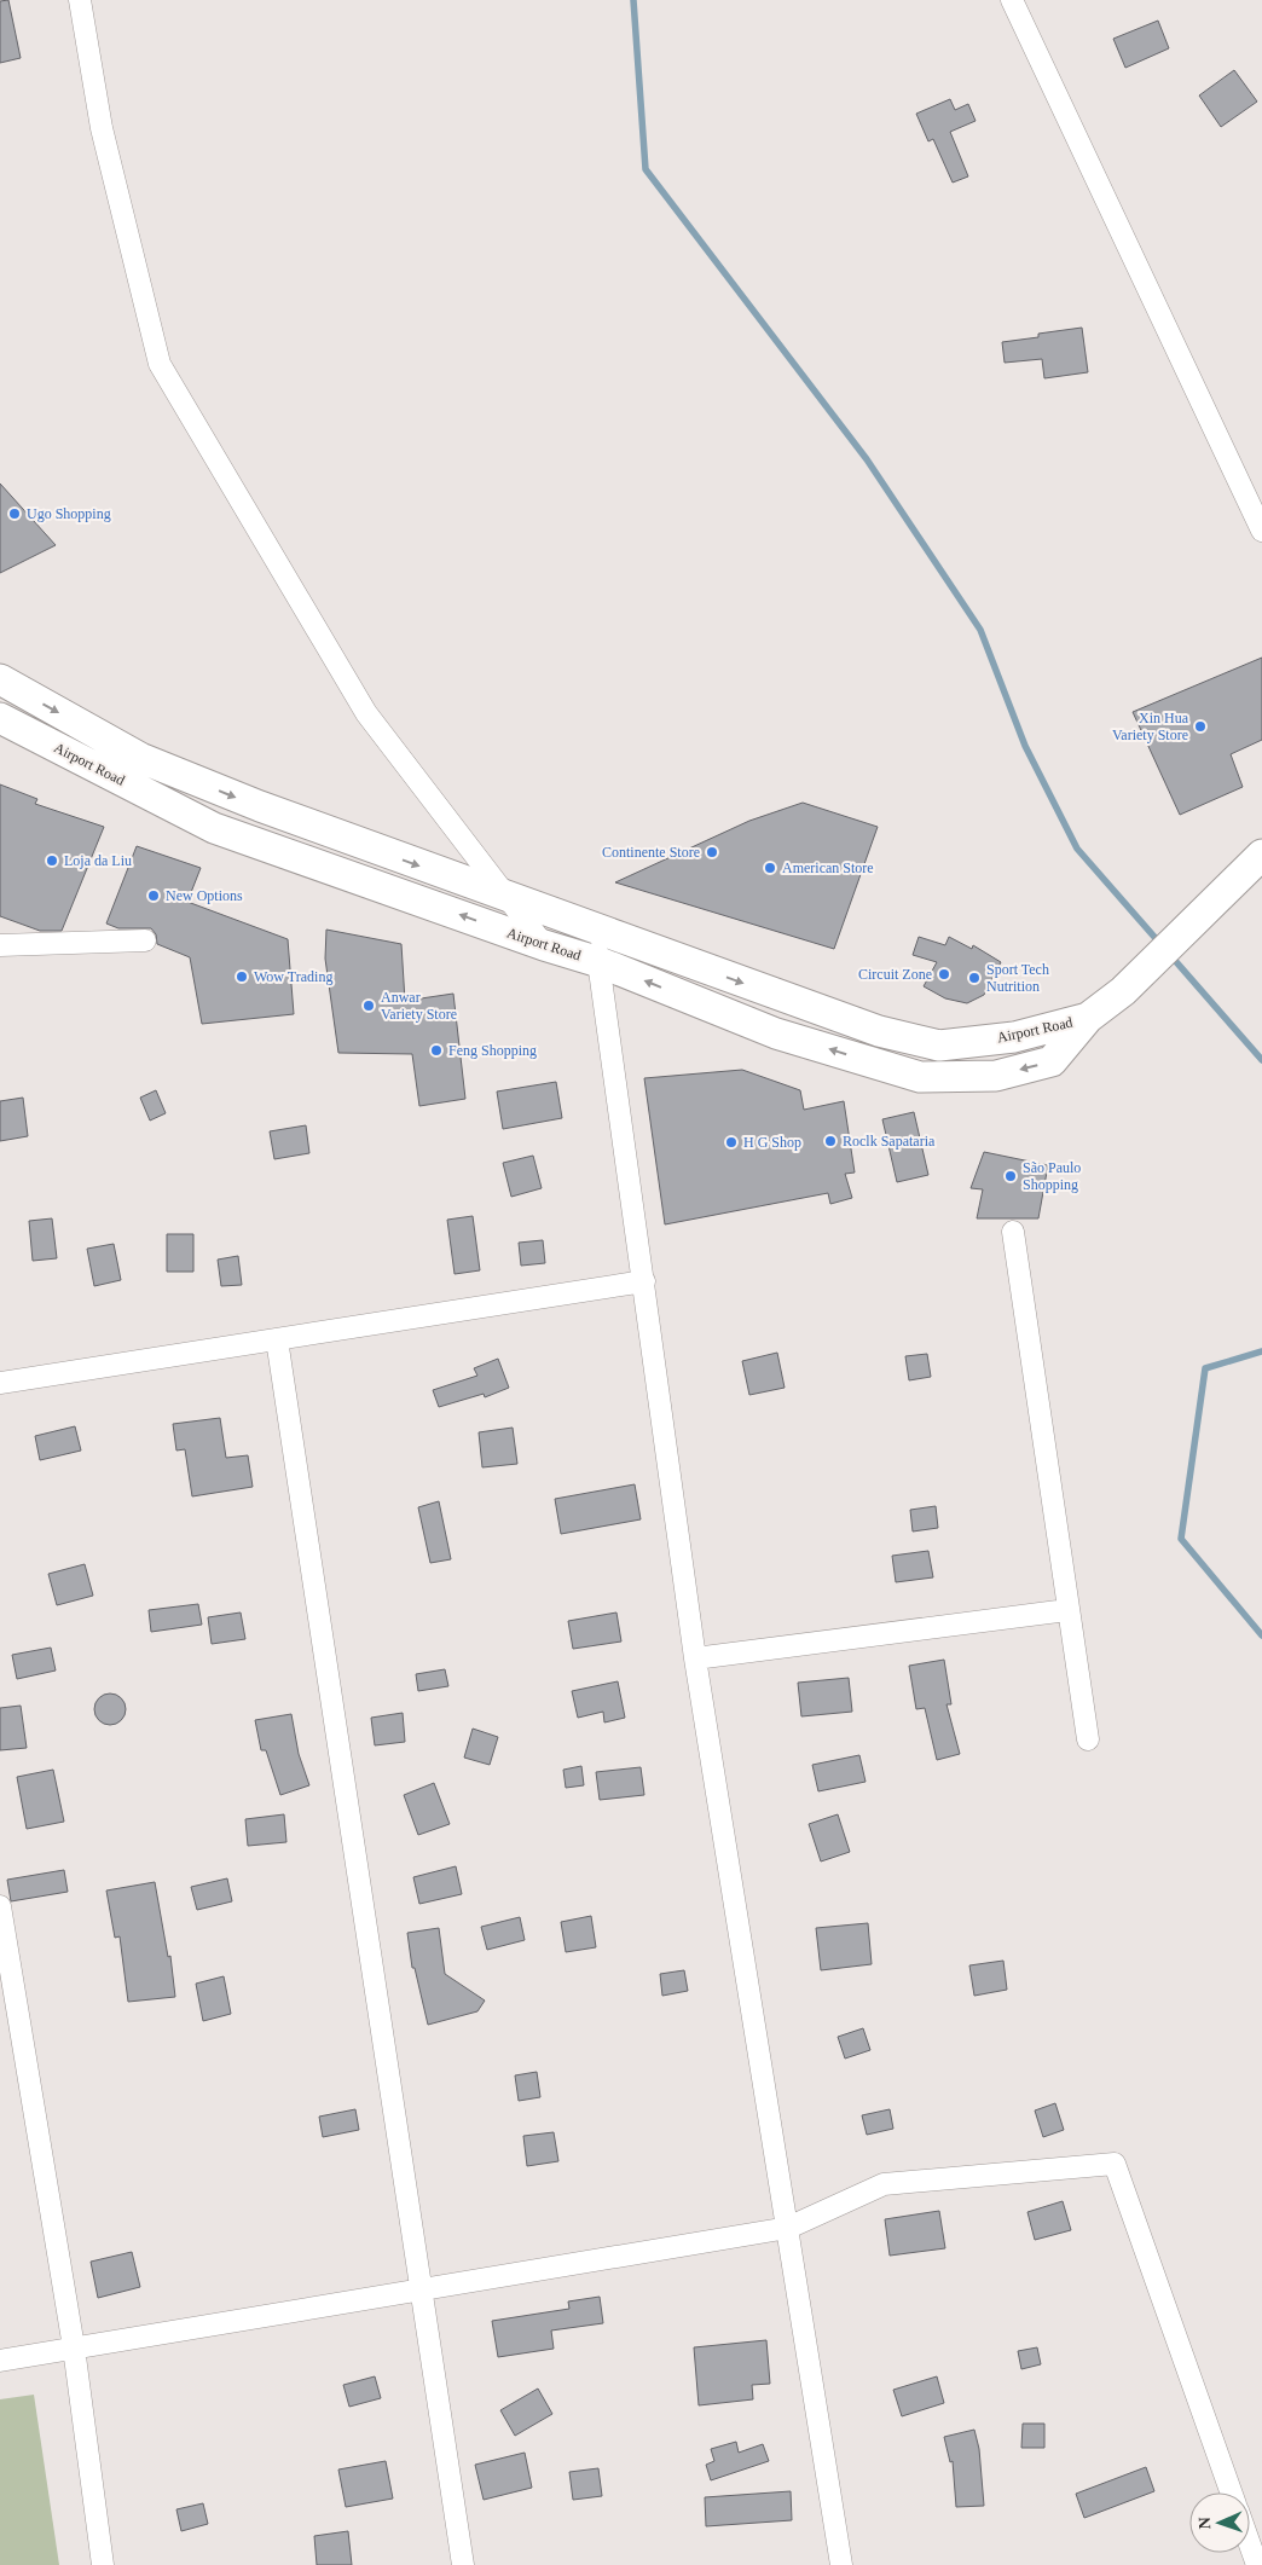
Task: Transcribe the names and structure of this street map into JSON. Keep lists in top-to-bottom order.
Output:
{
  "streets": {
    "street": ["Airport Road"]
  },
  "places": [
    "Ugo Shopping",
    "Xin Hua Variety Store",
    "Continente Store",
    "Loja da Liu",
    "American Store",
    "New Options",
    "Circuit Zone",
    "Wow Trading",
    "Sport Tech Nutrition",
    "Anwar Variety Store",
    "Feng Shopping",
    "Roclk Sapataria",
    "H G Shop",
    "São Paulo Shopping"
  ],
  "north": "left"
}
